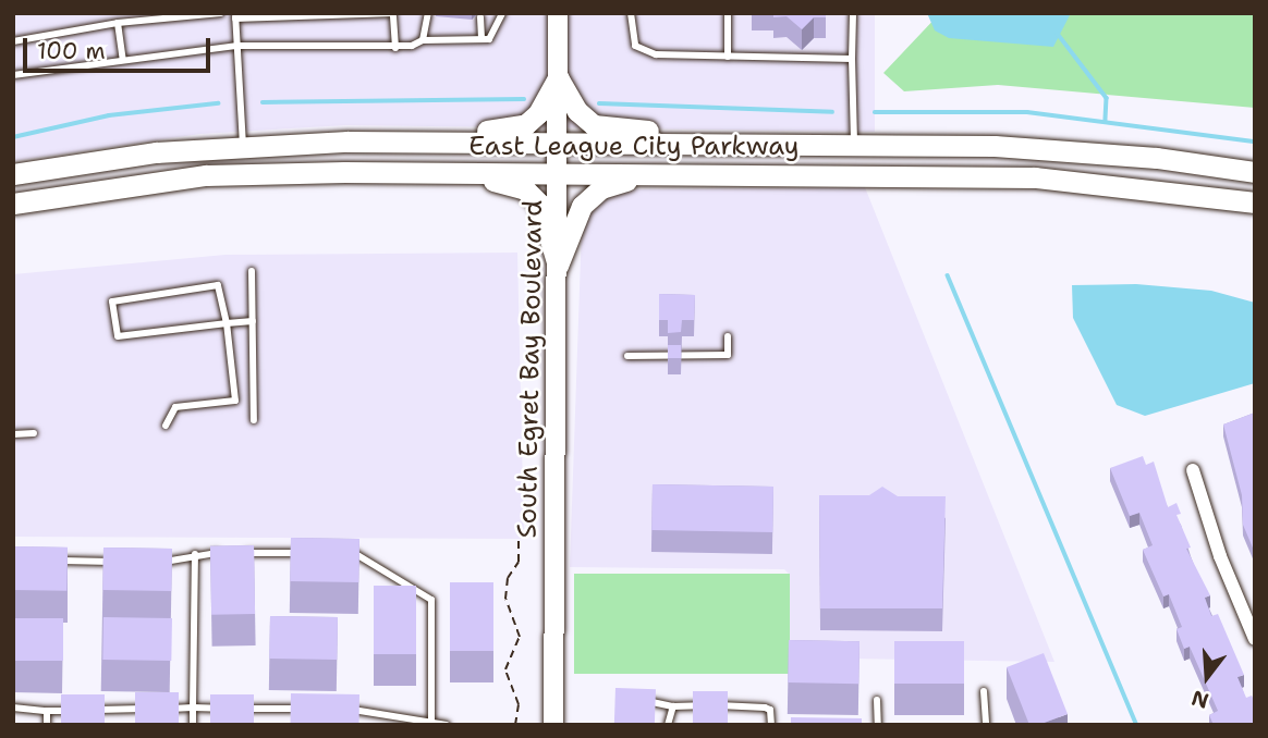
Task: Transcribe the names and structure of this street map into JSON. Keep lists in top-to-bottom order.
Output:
{
  "streets": {
    "main road": ["East League City Parkway", "South Egret Bay Boulevard"]
  },
  "crossings": [
    ["East League City Parkway", "South Egret Bay Boulevard"]
  ],
  "scale_bar": "100 m",
  "north": "bottom"
}
